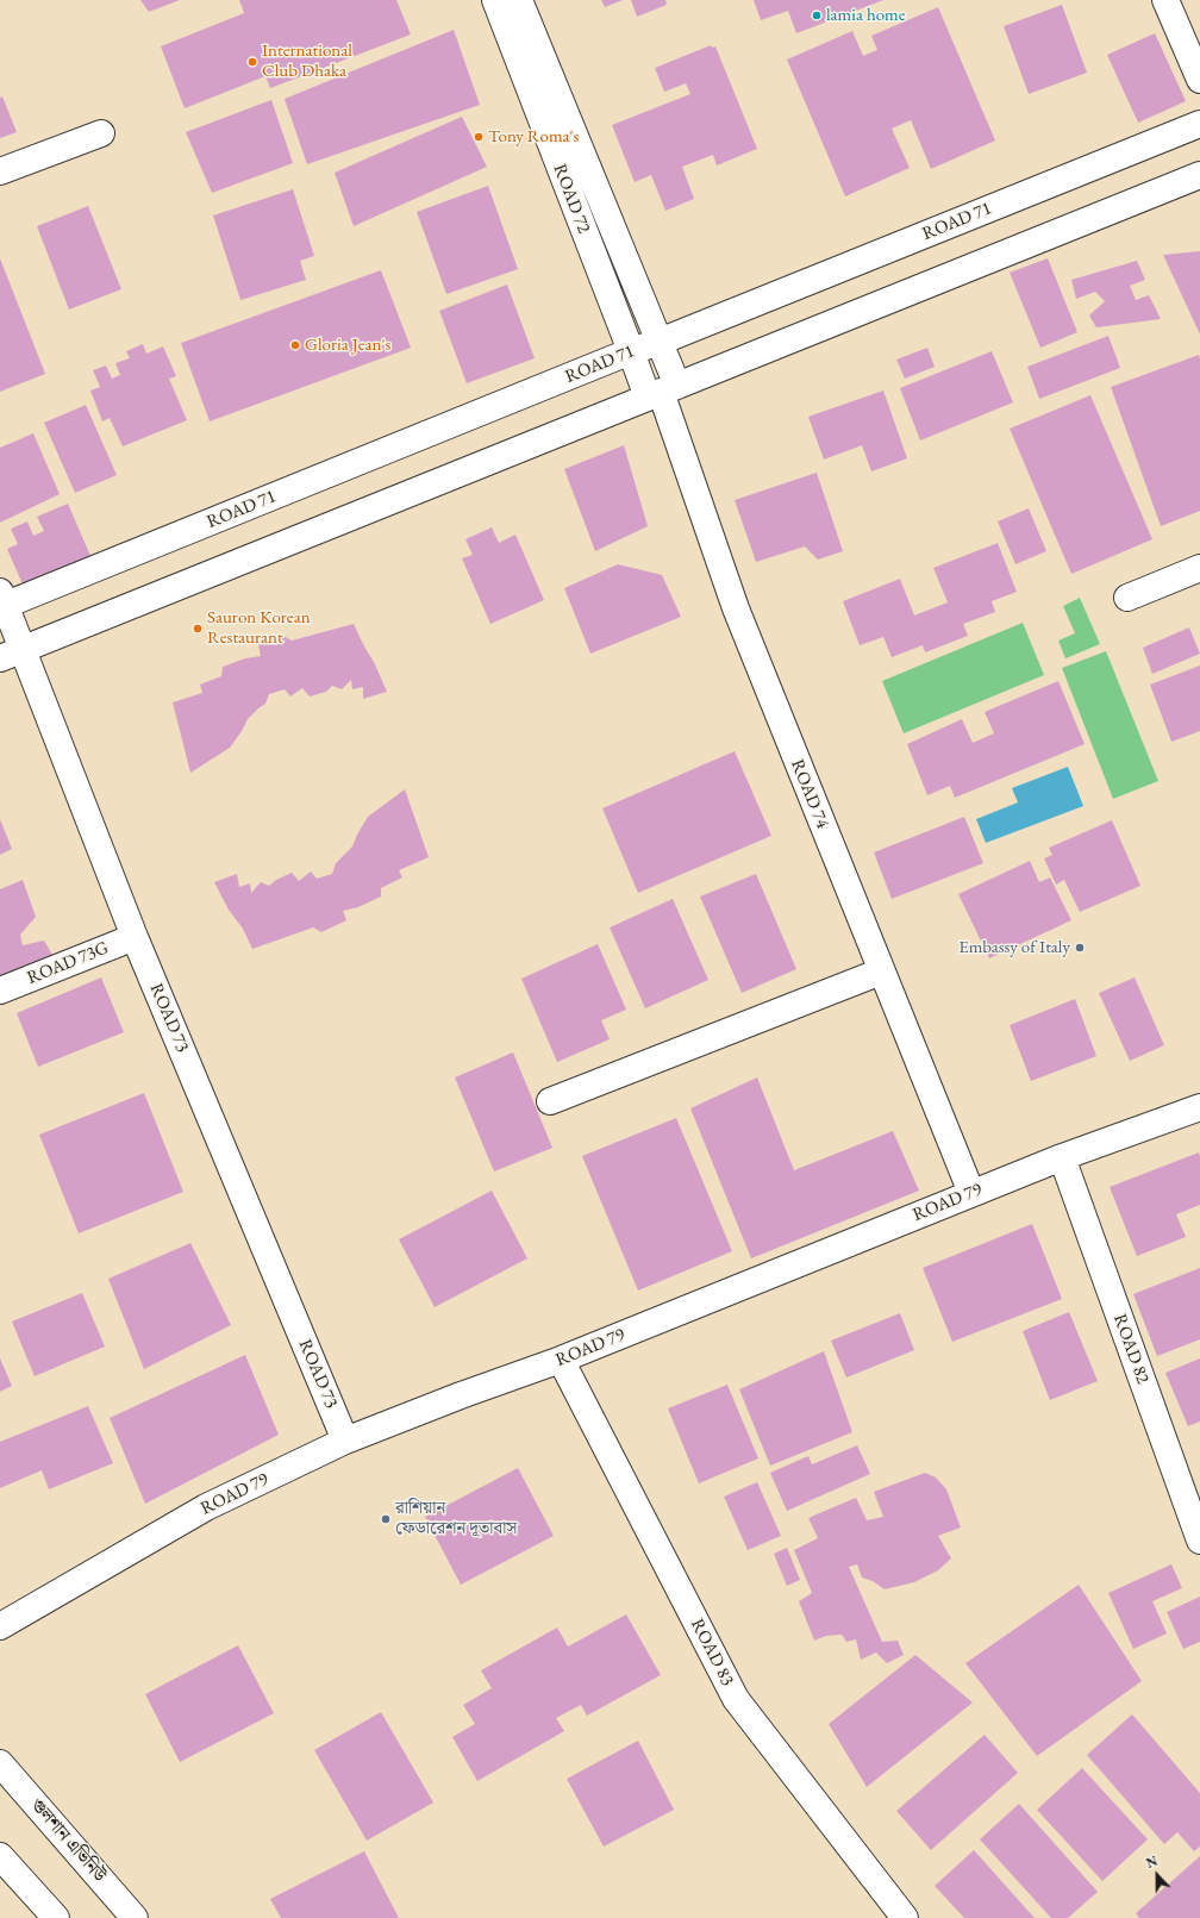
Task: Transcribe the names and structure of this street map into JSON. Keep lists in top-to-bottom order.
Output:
{
  "streets": {
    "street": [
      "ROAD 72",
      "ROAD 71",
      "ROAD 74",
      "ROAD 73G",
      "ROAD 73",
      "ROAD 79",
      "ROAD 82",
      "ROAD 83",
      "গুলশান এভিনিউ"
    ]
  },
  "crossings": [
    ["ROAD 72", "ROAD 71"],
    ["ROAD 72", "ROAD 74"],
    ["ROAD 71", "ROAD 73"],
    ["ROAD 74", "ROAD 79"],
    ["ROAD 73G", "ROAD 73"],
    ["ROAD 73", "ROAD 79"],
    ["ROAD 79", "ROAD 82"],
    ["ROAD 79", "ROAD 83"]
  ],
  "places": [
    "lamia home",
    "International Club Dhaka",
    "Tony Roma's",
    "Gloria Jean's",
    "Sauron Korean Restaurant",
    "Embassy of Italy",
    "রাশিয়ান ফেডারেশন দূতাবাস"
  ],
  "north": "top"
}
